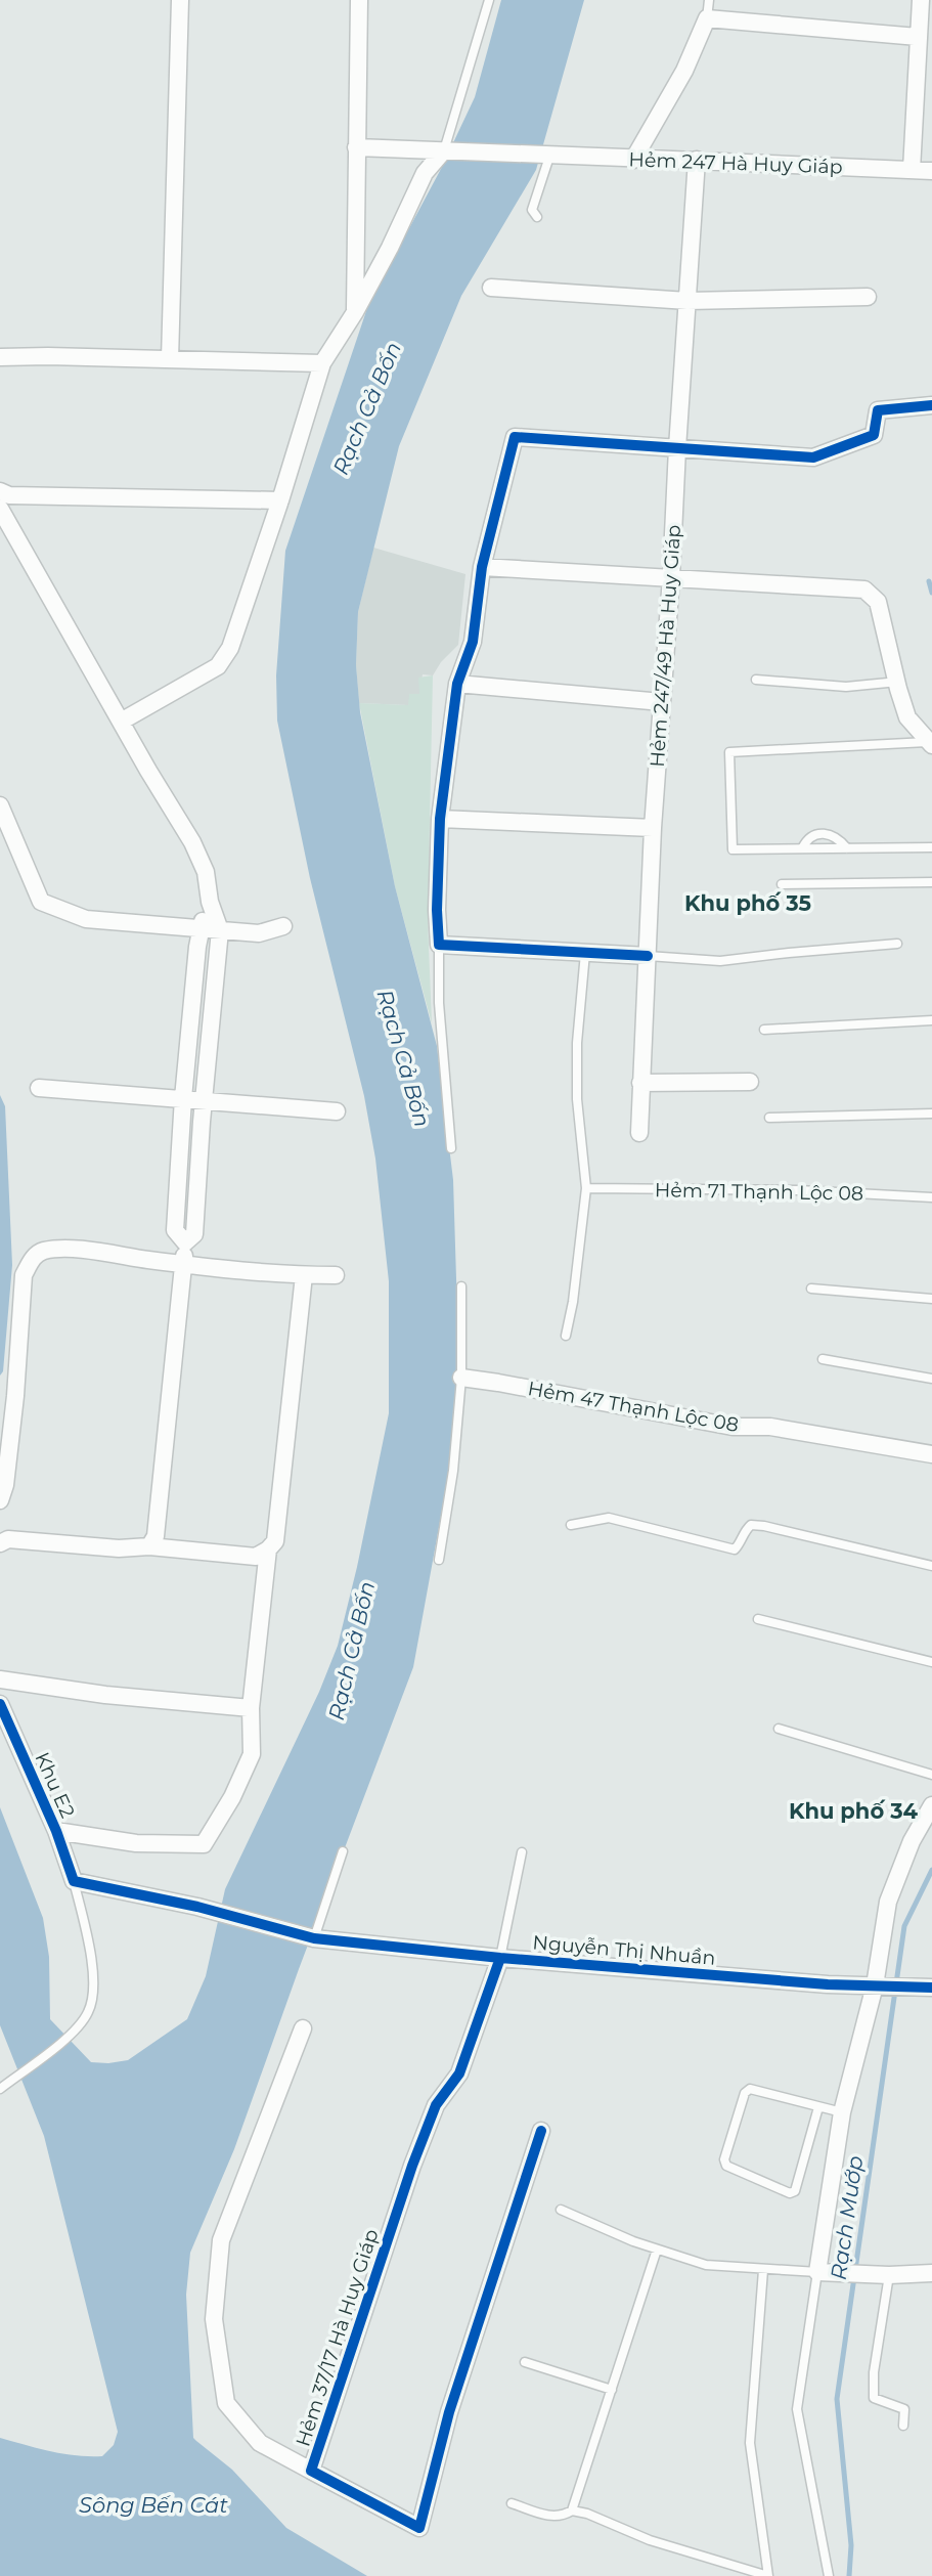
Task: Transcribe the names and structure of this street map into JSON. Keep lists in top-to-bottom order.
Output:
{
  "streets": {
    "street": [
      "Hẻm 247 Hà Huy Giáp",
      "Hẻm 247/49 Hà Huy Giáp",
      "Hẻm 47 Thạnh Lộc 08",
      "Khu E2",
      "Nguyễn Thị Nhuần",
      "Hẻm 37/17 Hà Huy Giáp"
    ],
    "lane": ["Hẻm 71 Thạnh Lộc 08"]
  },
  "crossings": [
    ["Hẻm 247 Hà Huy Giáp", "Hẻm 247/49 Hà Huy Giáp"],
    ["Khu E2", "Nguyễn Thị Nhuần"],
    ["Nguyễn Thị Nhuần", "Hẻm 37/17 Hà Huy Giáp"]
  ],
  "districts": ["Khu phố 35", "Khu phố 34"],
  "water": ["Rạch Cả Bốn", "Rạch Mướp", "Sông Bến Cát"]
}
